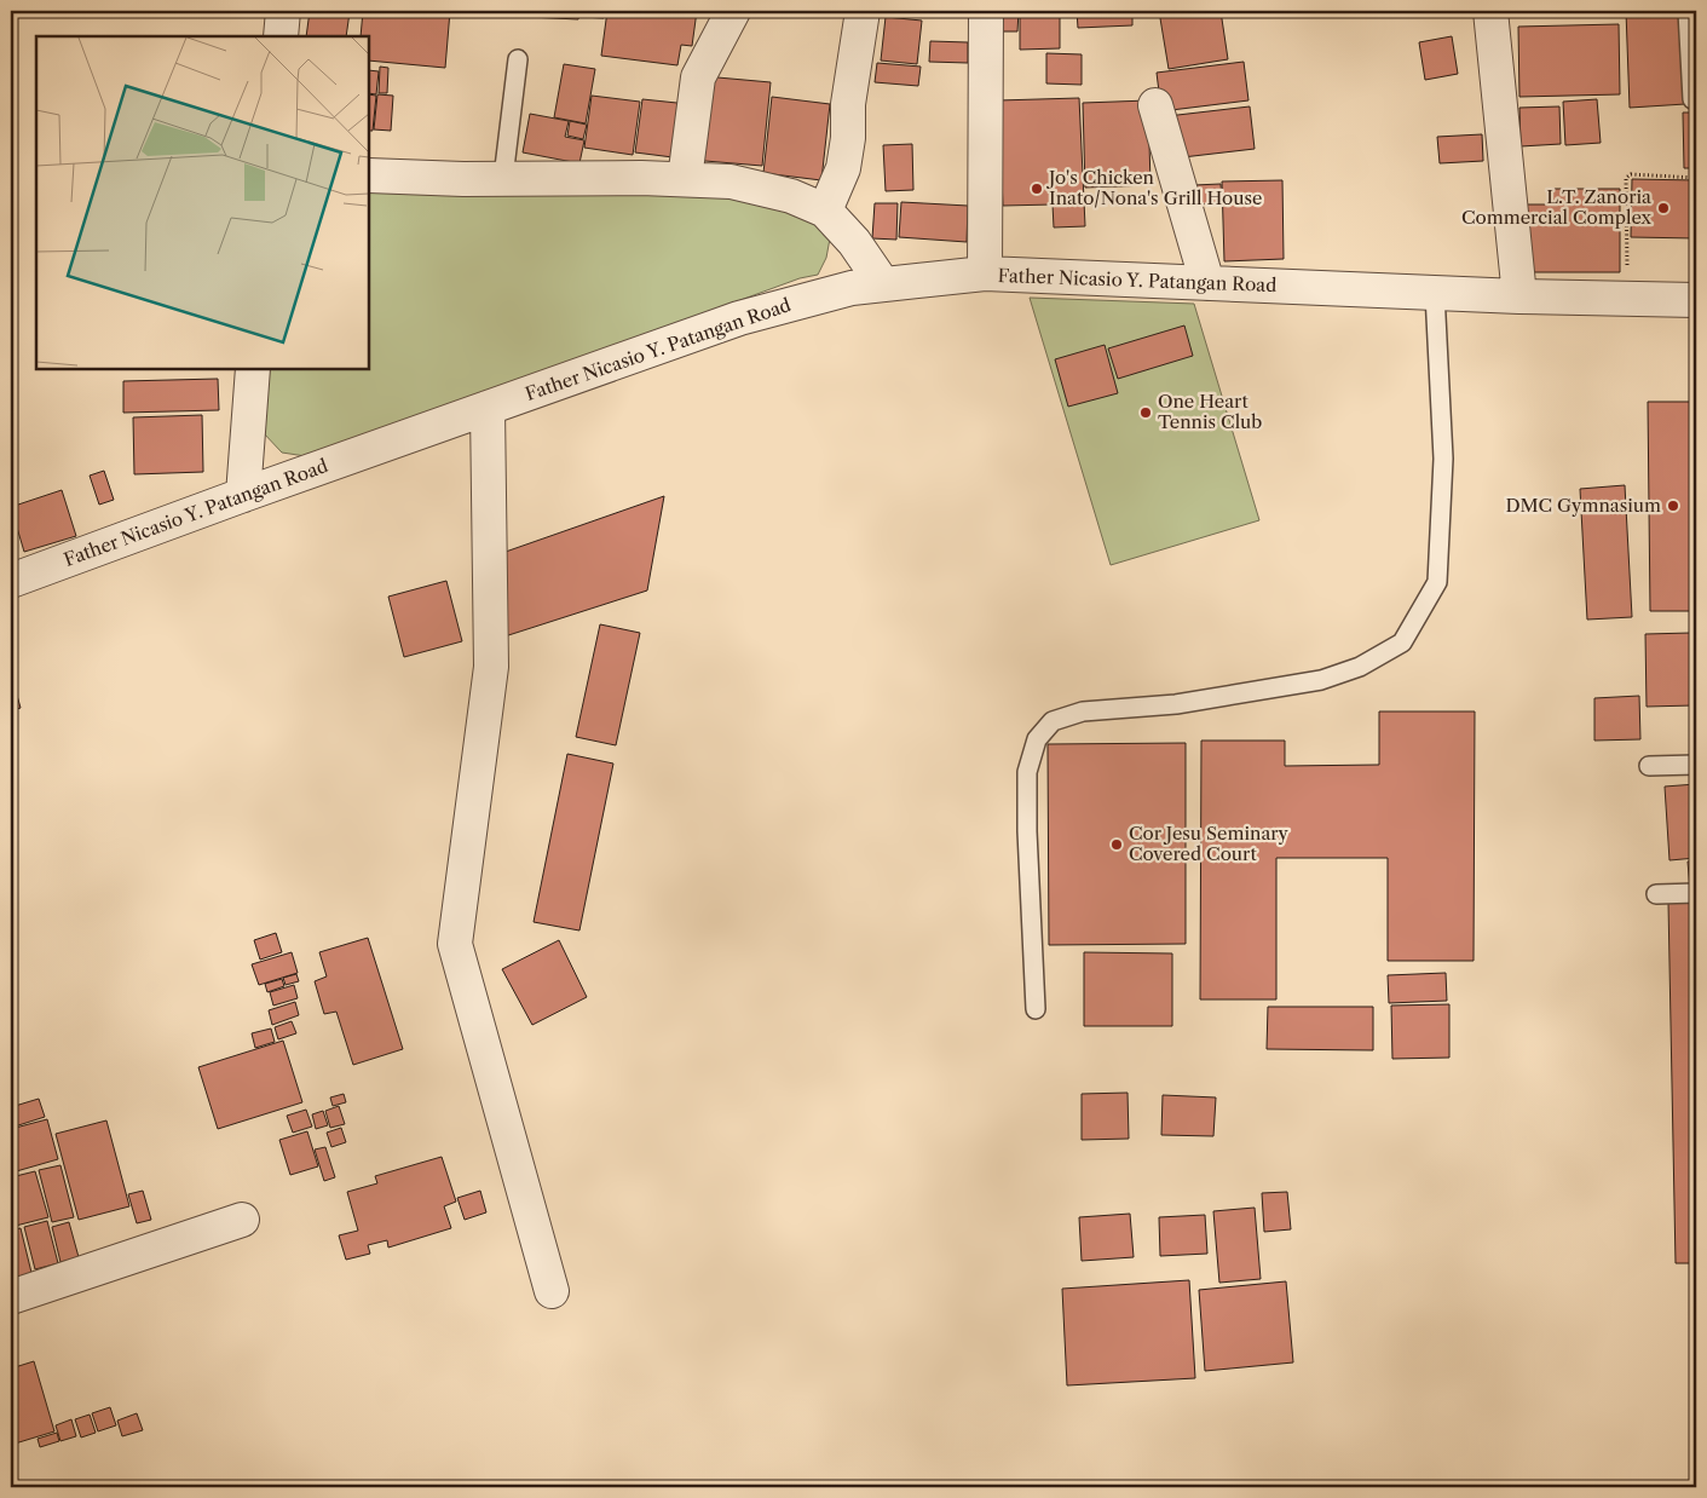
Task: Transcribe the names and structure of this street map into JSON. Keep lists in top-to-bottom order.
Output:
{
  "streets": {
    "street": ["Father Nicasio Y. Patangan Road"]
  },
  "places": [
    "Jo's Chicken Inato/Nona's Grill House",
    "L.T. Zanoria Commercial Complex",
    "One Heart Tennis Club",
    "DMC Gymnasium",
    "Cor Jesu Seminary Covered Court"
  ]
}
